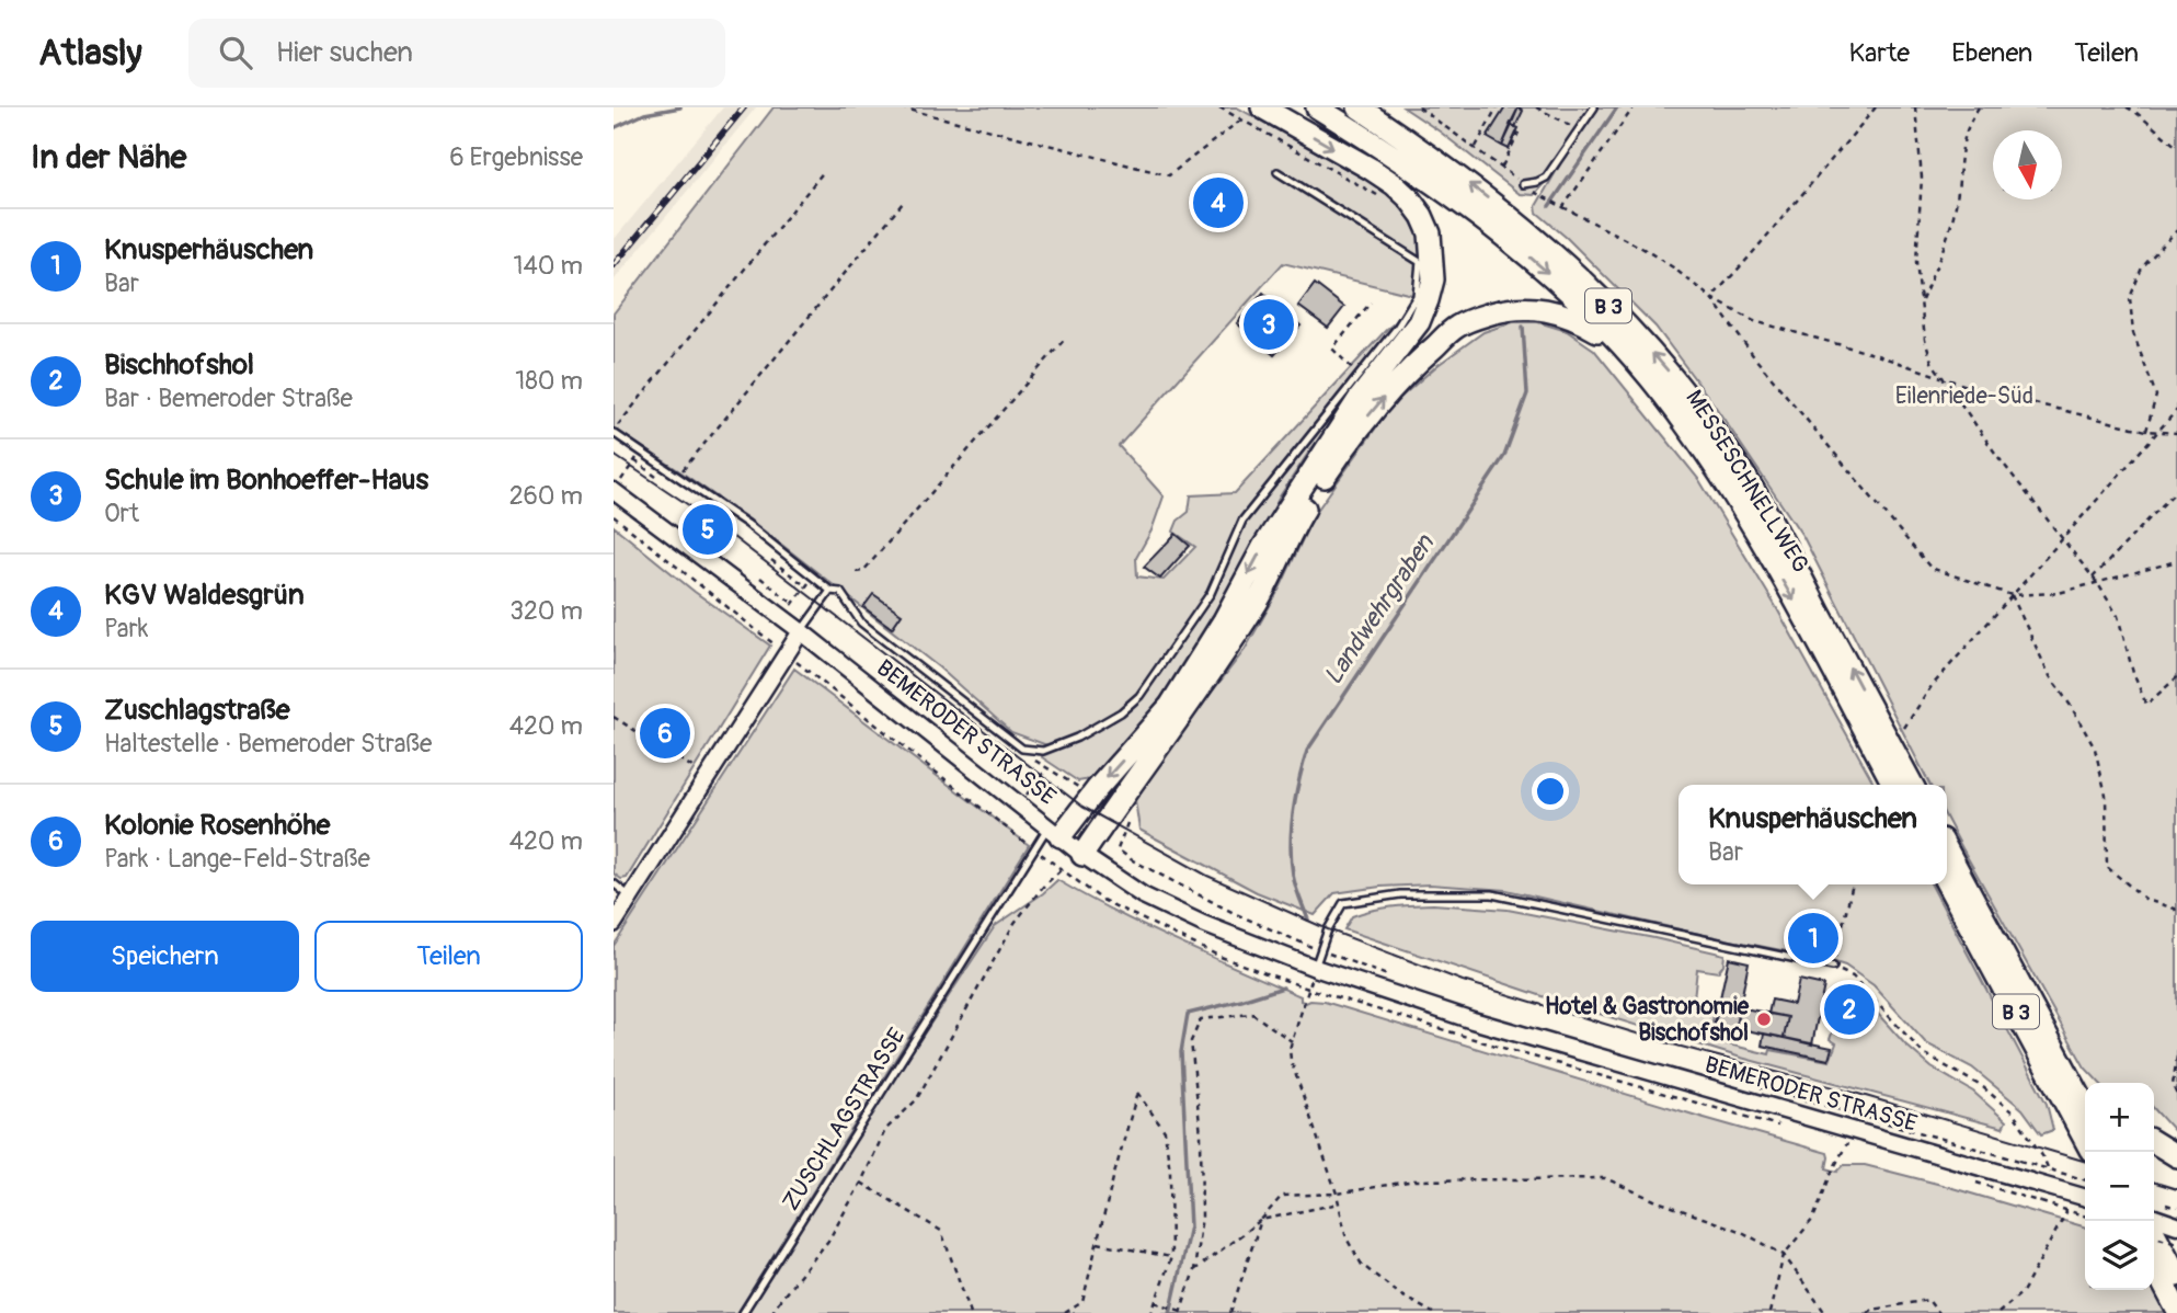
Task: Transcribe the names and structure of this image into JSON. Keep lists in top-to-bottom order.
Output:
{
  "streets": {
    "highway": ["B 3", "MESSESCHNELLWEG"],
    "main road": ["BEMERODER STRASSE"],
    "lane": ["ZUSCHLAGSTRASSE"]
  },
  "crossings": [
    ["BEMERODER STRASSE", "ZUSCHLAGSTRASSE"]
  ],
  "water": ["Landwehrgraben"],
  "parks": ["Eilenriede-Süd"],
  "places": ["Hotel & Gastronomie Bischofshol"],
  "north": "bottom",
  "page": {
    "header": "Atlasly",
    "search": "Hier suchen",
    "nav": ["Karte", "Ebenen", "Teilen"],
    "heading": ["In der Nähe", "6 Ergebnisse"],
    "pins": [
      "4",
      "3",
      "5",
      "6",
      "1",
      "2"
    ],
    "list": [
      {
        "mark": "1",
        "name": "Knusperhäuschen",
        "note": "Bar",
        "value": "140 m"
      },
      {
        "mark": "2",
        "name": "Bischhofshol",
        "note": "Bar · Bemeroder Straße",
        "value": "180 m"
      },
      {
        "mark": "3",
        "name": "Schule im Bonhoeffer-Haus",
        "note": "Ort",
        "value": "260 m"
      },
      {
        "mark": "4",
        "name": "KGV Waldesgrün",
        "note": "Park",
        "value": "320 m"
      },
      {
        "mark": "5",
        "name": "Zuschlagstraße",
        "note": "Haltestelle · Bemeroder Straße",
        "value": "420 m"
      },
      {
        "mark": "6",
        "name": "Kolonie Rosenhöhe",
        "note": "Park · Lange-Feld-Straße",
        "value": "420 m"
      }
    ],
    "popup": ["Knusperhäuschen", "Bar"],
    "buttons": ["Speichern", "Teilen"],
    "map_buttons": ["+", "−"]
  }
}
